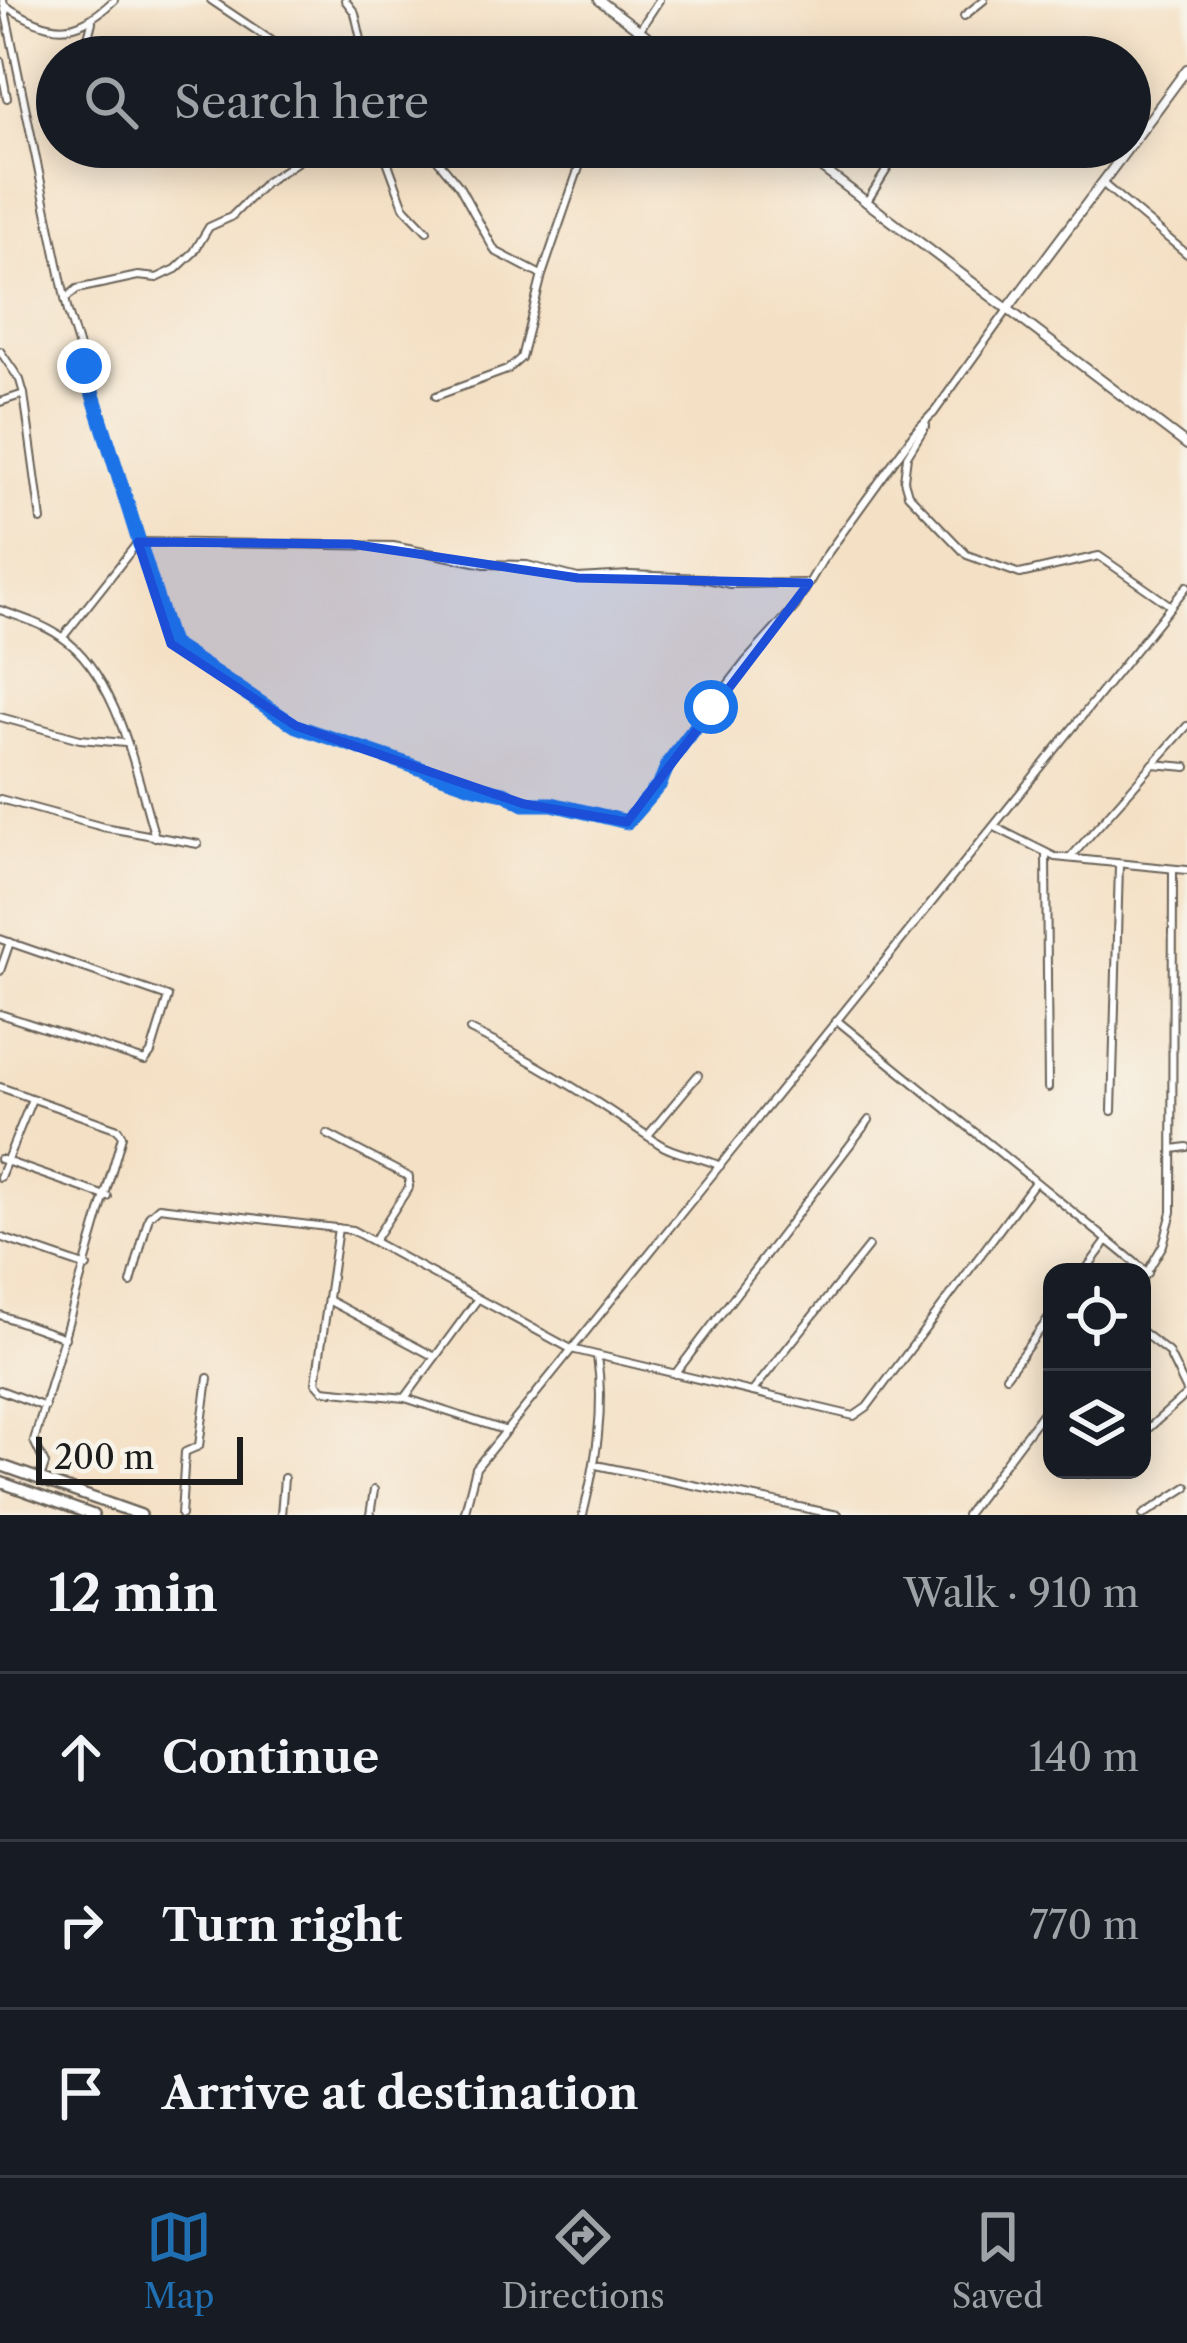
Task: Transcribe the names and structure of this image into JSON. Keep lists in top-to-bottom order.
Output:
{
  "scale_bar": "200 m",
  "page": {
    "search": "Search here",
    "scale": "200 m",
    "heading": ["12 min", "Walk · 910 m"],
    "list": [
      ["Continue", "140 m"],
      ["Turn right", "770 m"],
      "Arrive at destination"
    ],
    "nav": ["Map", "Directions", "Saved"]
  }
}
